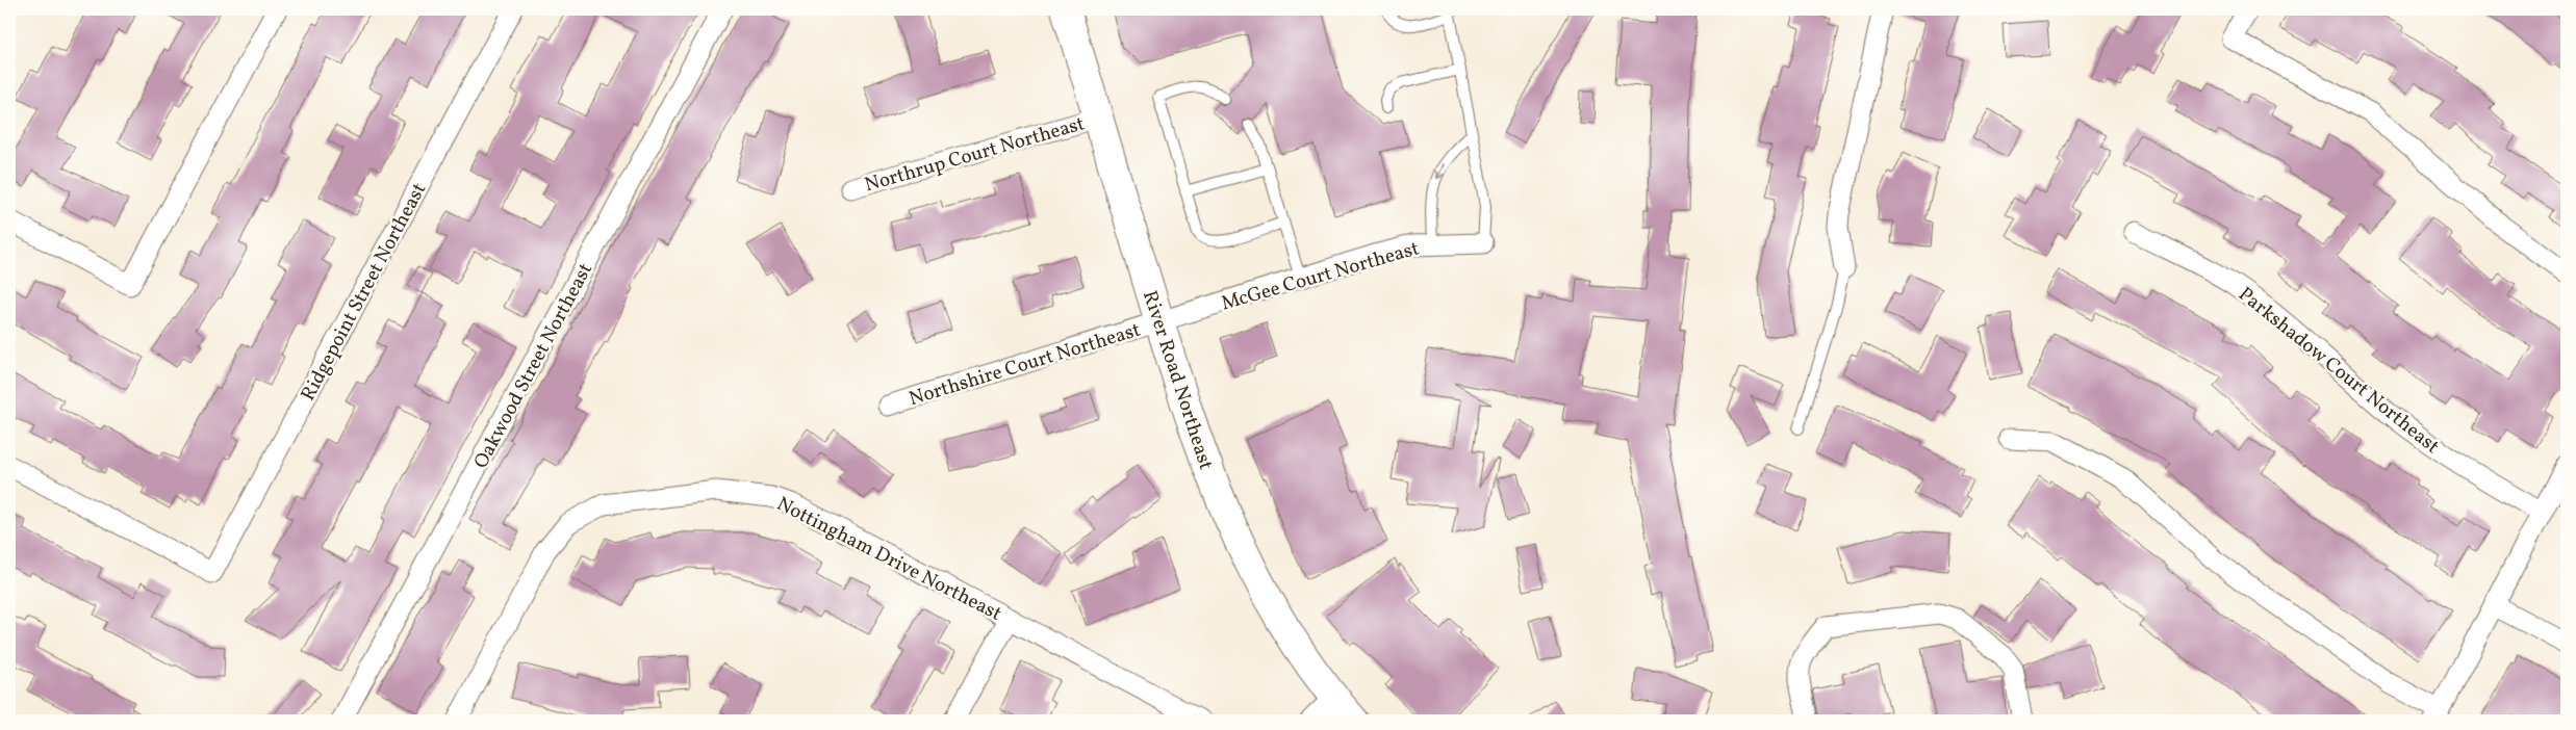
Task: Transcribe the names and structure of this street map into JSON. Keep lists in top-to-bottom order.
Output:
{
  "streets": {
    "main road": ["River Road Northeast"],
    "street": [
      "Northrup Court Northeast",
      "McGee Court Northeast",
      "Ridgepoint Street Northeast",
      "Northshire Court Northeast",
      "Oakwood Street Northeast",
      "Parkshadow Court Northeast",
      "Nottingham Drive Northeast"
    ]
  },
  "crossings": [
    ["Northrup Court Northeast", "River Road Northeast"],
    ["McGee Court Northeast", "Northshire Court Northeast"],
    ["McGee Court Northeast", "River Road Northeast"],
    ["Northshire Court Northeast", "River Road Northeast"]
  ]
}
